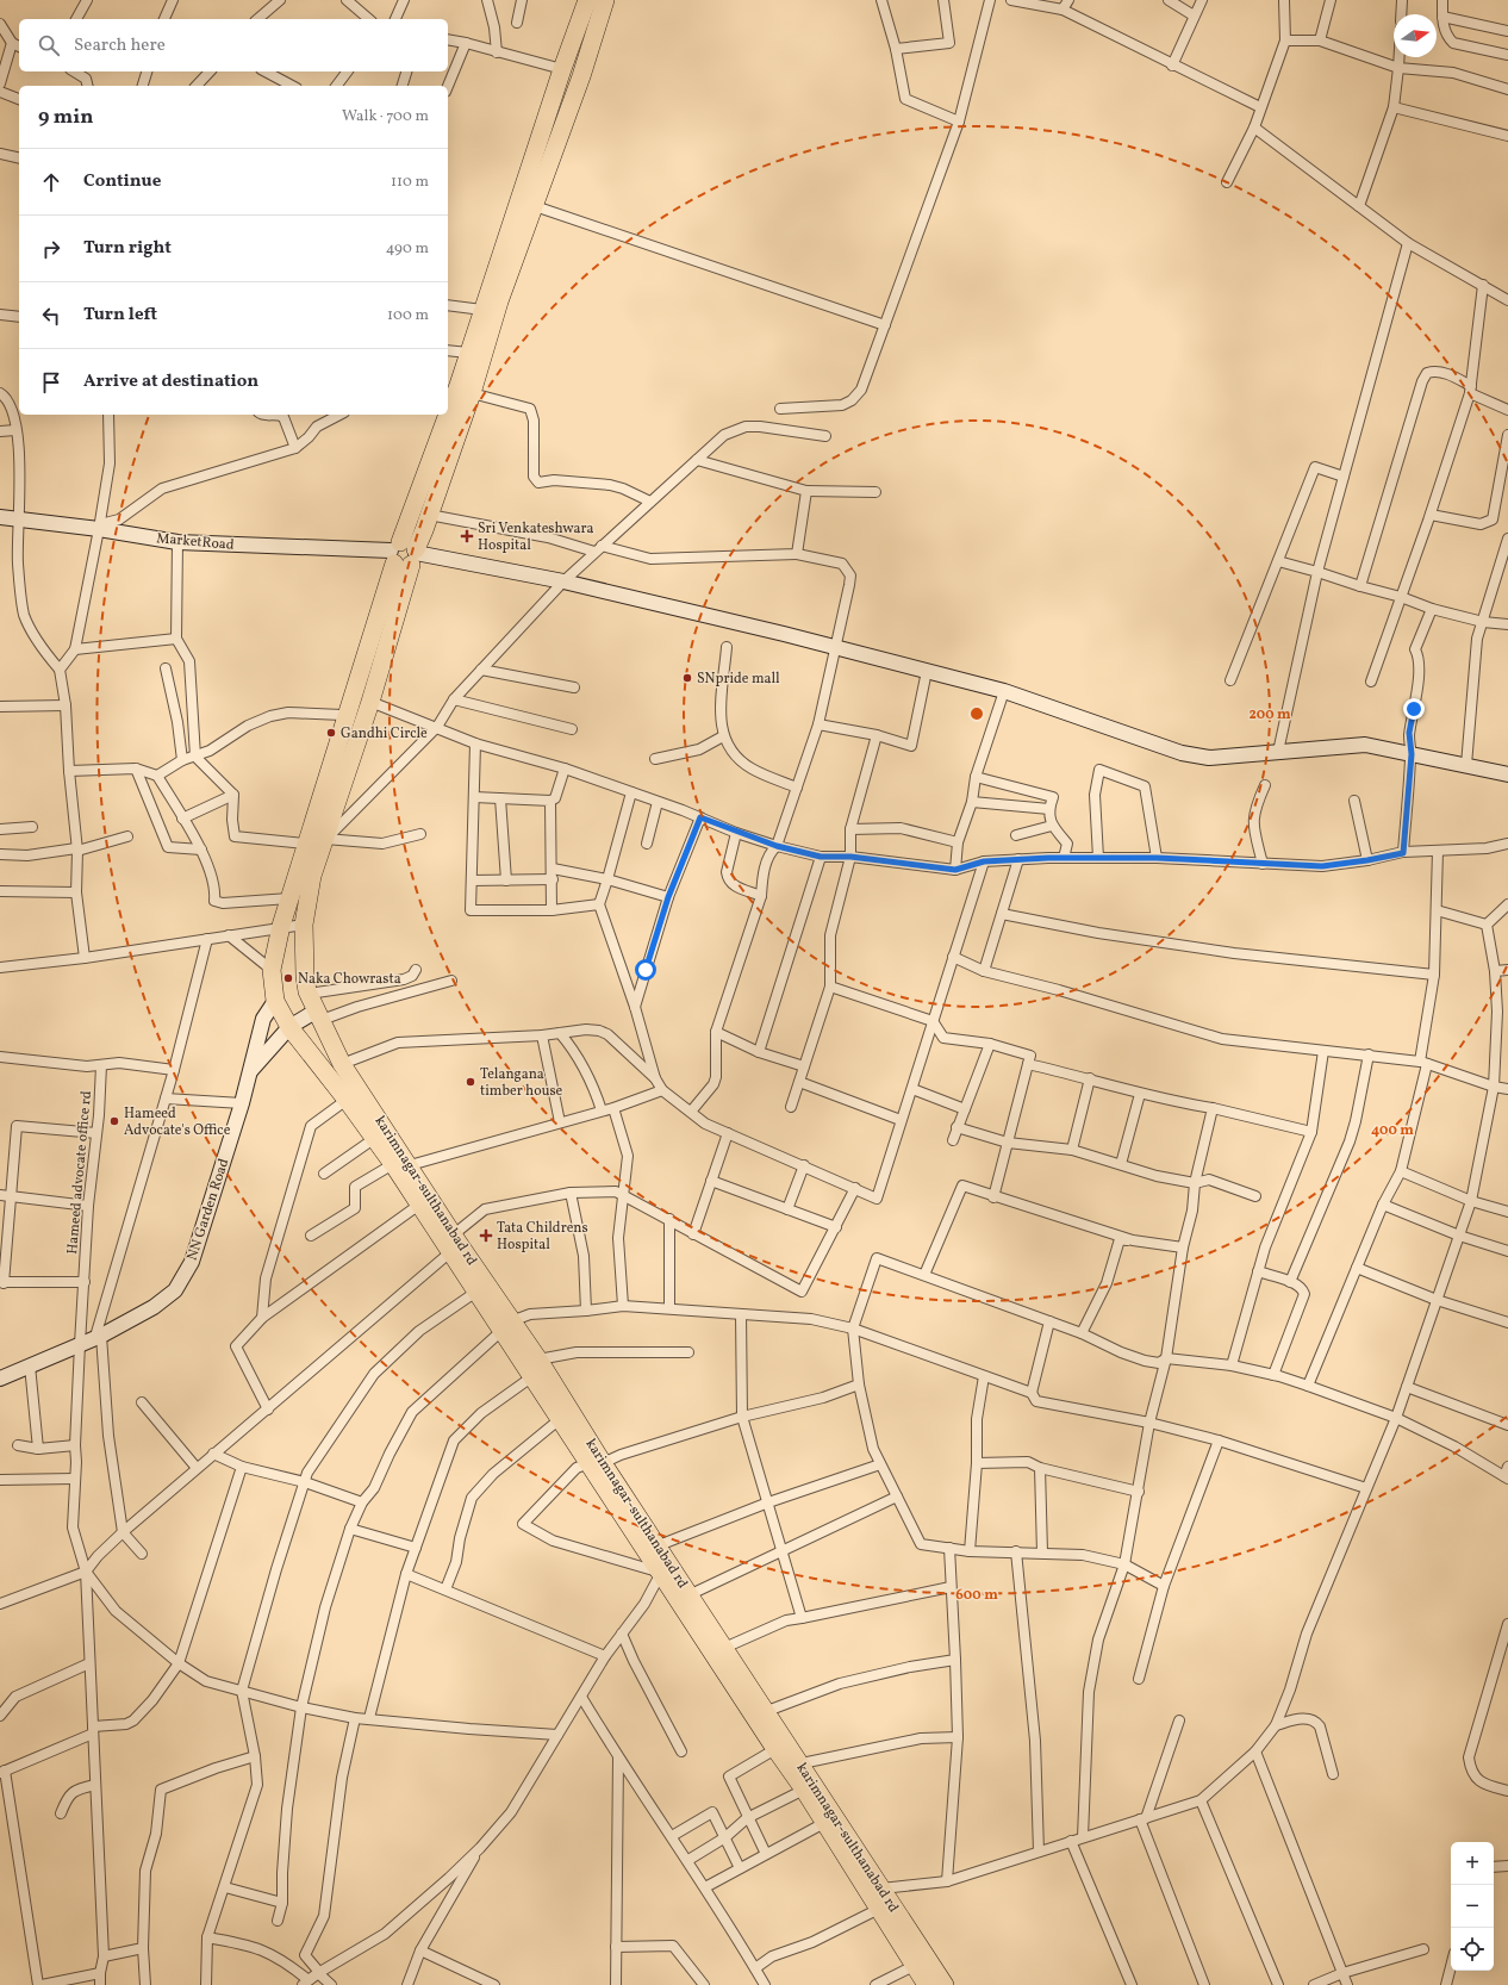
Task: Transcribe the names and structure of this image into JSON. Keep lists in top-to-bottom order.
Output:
{
  "streets": {
    "highway": ["karimnagar-sulthanabad rd"],
    "street": ["MarketRoad", "Hameed advocate office rd", "NN Garden Road"]
  },
  "crossings": [
    ["Hameed advocate office rd", "NN Garden Road"]
  ],
  "places": {
    "health": ["Sri Venkateshwara Hospital", "Tata Childrens Hospital"],
    "other": [
      "SNpride mall",
      "Gandhi Circle",
      "Naka Chowrasta",
      "Telangana timber house",
      "Hameed Advocate's Office"
    ]
  },
  "north": "right",
  "page": {
    "search": "Search here",
    "heading": ["9 min", "Walk · 700 m"],
    "list": [
      ["Continue", "110 m"],
      ["Turn right", "490 m"],
      ["Turn left", "100 m"],
      "Arrive at destination"
    ],
    "map_buttons": ["+", "−"]
  },
  "rings": ["200 m", "400 m", "600 m"]
}
